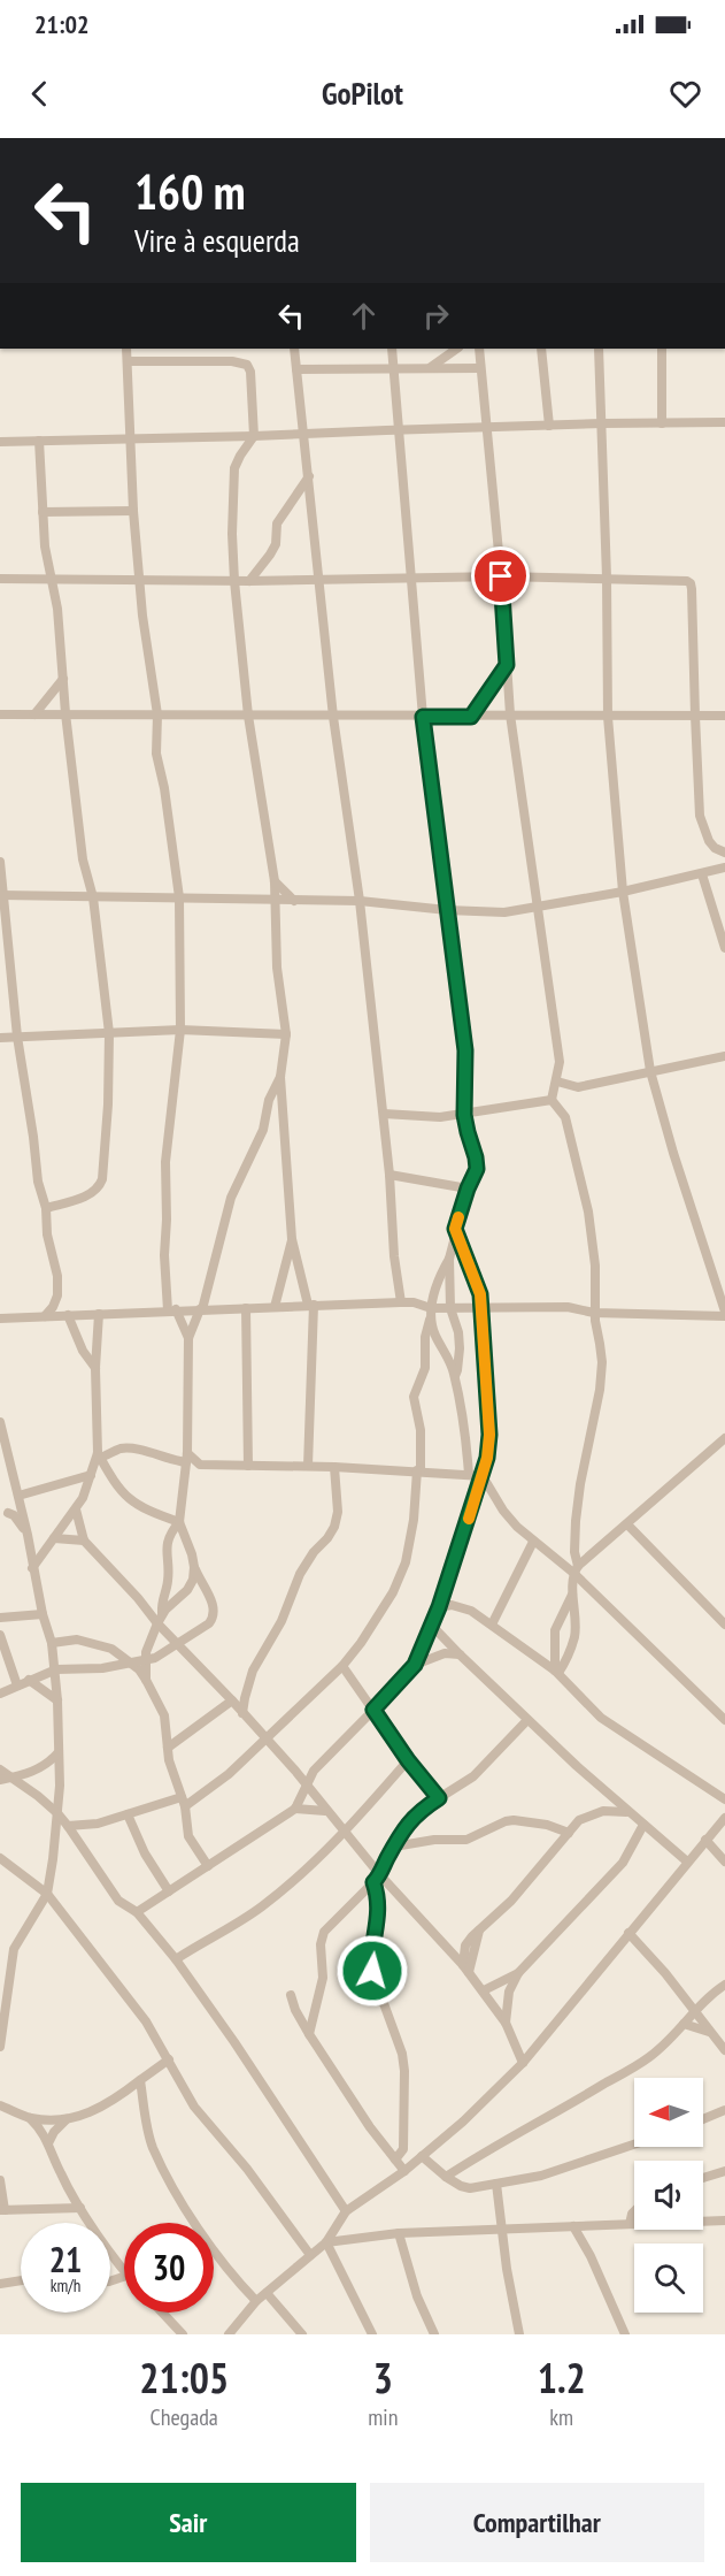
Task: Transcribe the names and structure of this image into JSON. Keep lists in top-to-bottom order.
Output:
{
  "north": "left",
  "page": {
    "status": "21:02",
    "header": "GoPilot",
    "turn": ["160 m", "Vire à esquerda"],
    "speed": "21 km/h",
    "limit": "30",
    "eta": [
      "21:05",
      "Chegada",
      "3",
      "min",
      "1.2",
      "km"
    ],
    "buttons": ["Sair", "Compartilhar"]
  }
}
